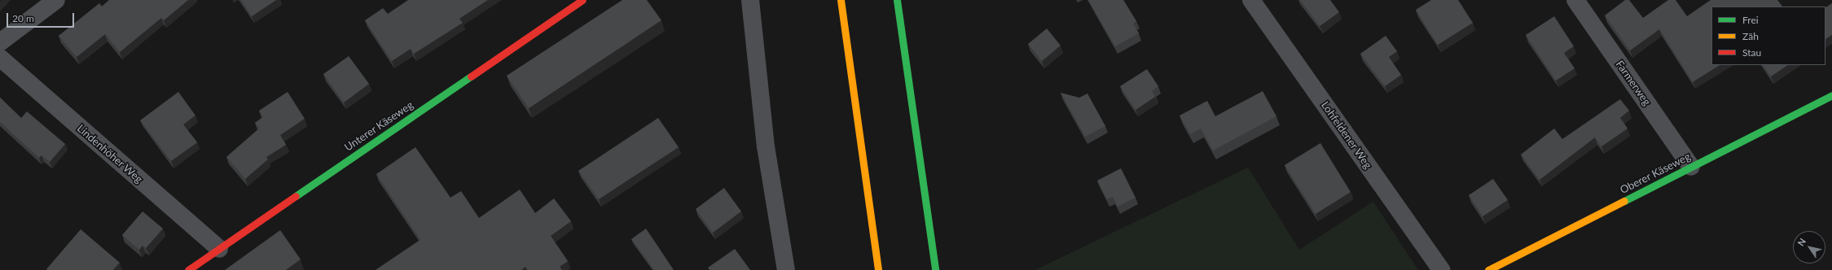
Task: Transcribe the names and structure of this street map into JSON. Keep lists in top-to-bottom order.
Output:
{
  "streets": {
    "main road": ["Unterer Käseweg", "Oberer Käseweg"],
    "street": ["Farmerweg", "Lohfeldener Weg", "Lindenhöher Weg"]
  },
  "crossings": [
    ["Farmerweg", "Oberer Käseweg"],
    ["Unterer Käseweg", "Lindenhöher Weg"]
  ],
  "legend": ["Frei", "Zäh", "Stau"],
  "scale_bar": "20 m",
  "north": "top left"
}
